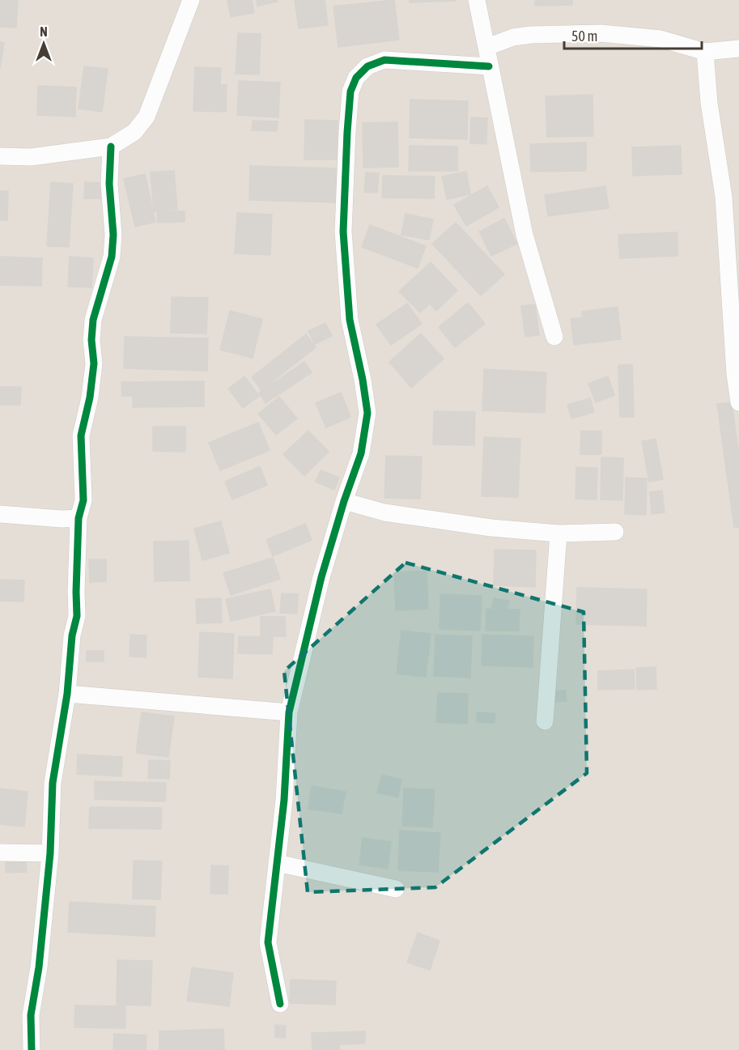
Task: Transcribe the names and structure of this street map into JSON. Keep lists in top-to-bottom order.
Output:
{
  "scale_bar": "50 m",
  "north": "top"
}
